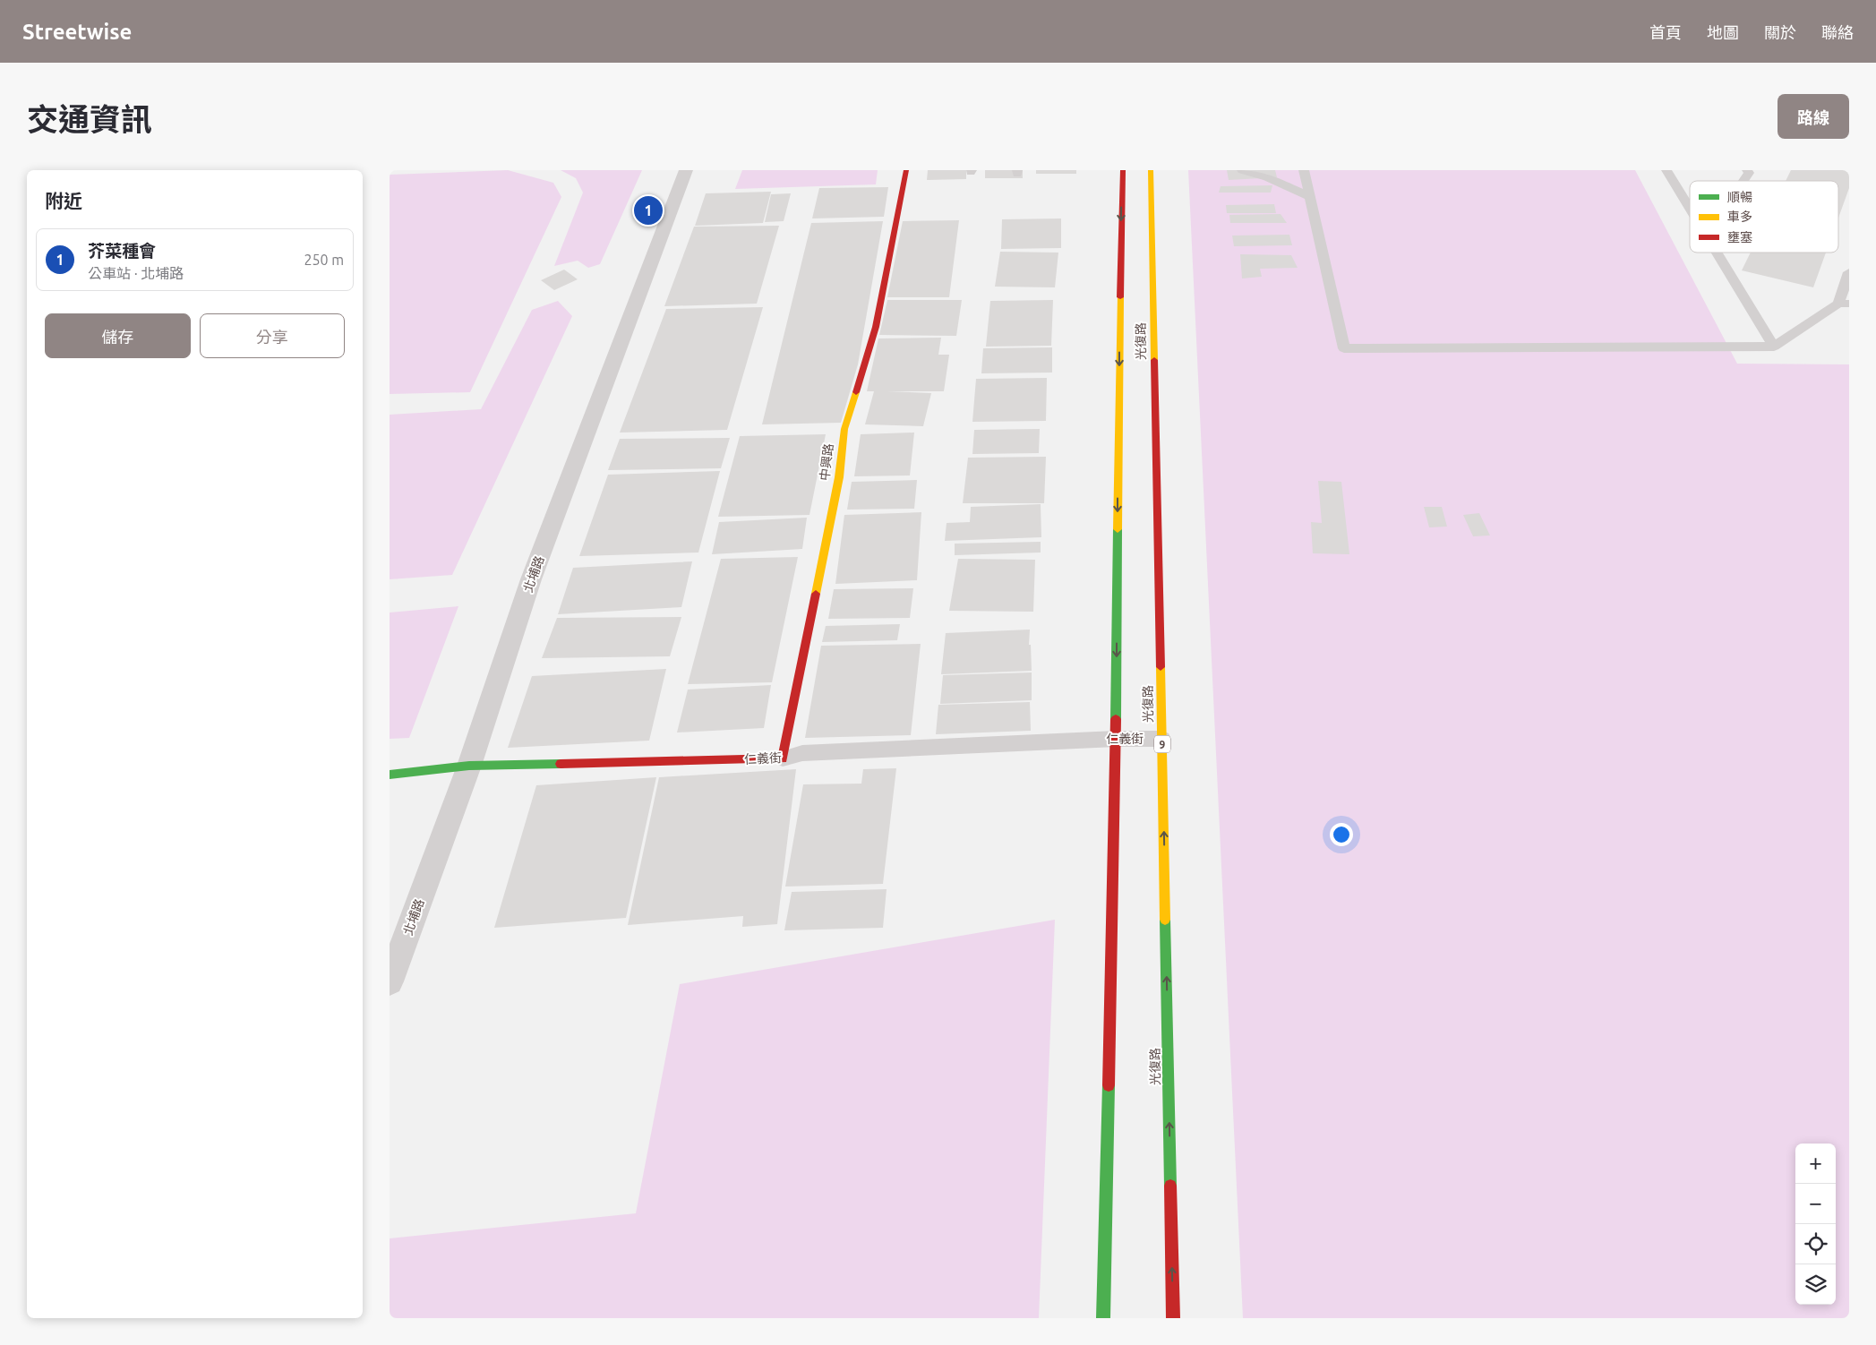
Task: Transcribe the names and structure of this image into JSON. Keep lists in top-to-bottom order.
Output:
{
  "streets": {
    "main road": [
      "光復路",
      "中興路",
      "仁義街",
      "9"
    ],
    "street": ["北埔路"]
  },
  "crossings": [
    ["光復路", "仁義街"],
    ["中興路", "仁義街"],
    ["北埔路", "仁義街"]
  ],
  "legend": ["順暢", "車多", "壅塞"],
  "page": {
    "header": "Streetwise",
    "nav": [
      "首頁",
      "地圖",
      "關於",
      "聯絡"
    ],
    "title": "交通資訊",
    "buttons": [
      "路線",
      ["儲存", "分享"]
    ],
    "heading": "附近",
    "pins": "1",
    "list": [
      {
        "mark": "1",
        "name": "芥菜種會",
        "note": "公車站 · 北埔路",
        "value": "250 m"
      }
    ],
    "map_buttons": ["+", "−"]
  }
}
